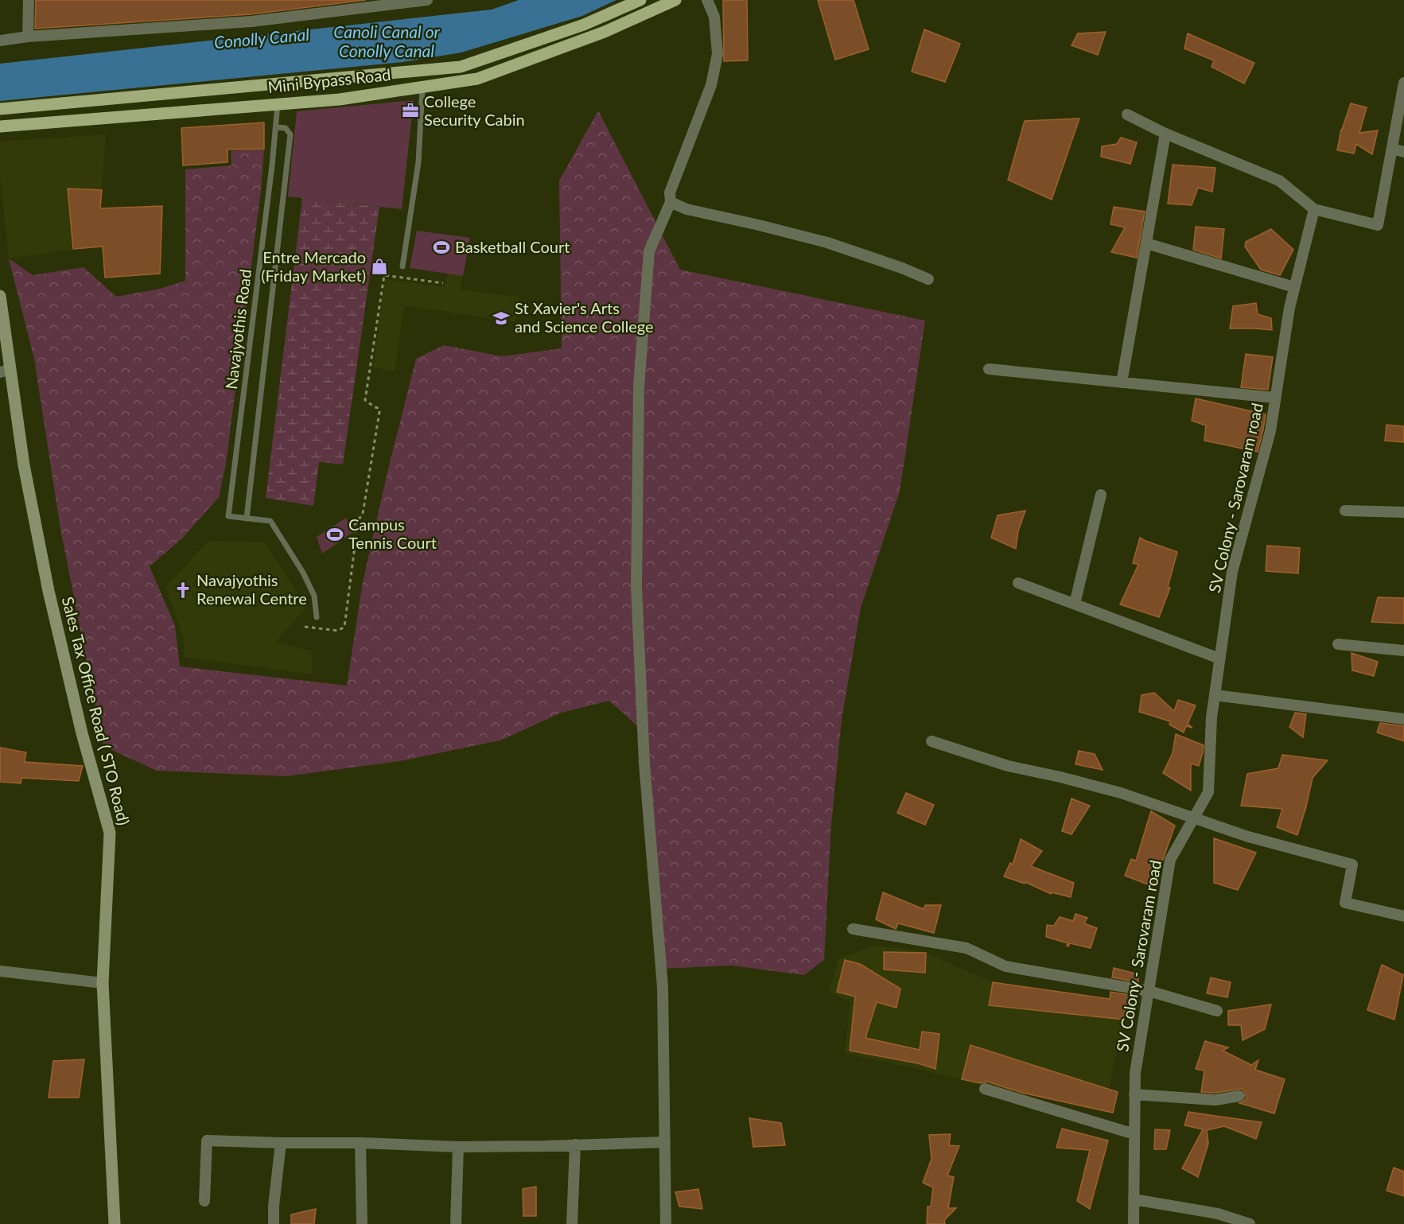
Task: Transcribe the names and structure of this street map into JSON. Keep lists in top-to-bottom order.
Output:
{
  "streets": {
    "main road": ["Mini Bypass Road"],
    "street": ["SV Colony - Sarovaram road", "Sales Tax Office Road ( STO Road)"],
    "lane": ["Navajyothis Road"]
  },
  "crossings": [
    ["Mini Bypass Road", "Navajyothis Road"]
  ],
  "water": ["Canoli Canal or Conolly Canal", "Conolly Canal"],
  "places": {
    "office": ["College Security Cabin"],
    "sports": ["Basketball Court", "Campus Tennis Court"],
    "shop": ["Entre Mercado (Friday Market)"],
    "school or university": ["St Xavier's Arts and Science College"],
    "church": ["Navajyothis Renewal Centre"]
  }
}
